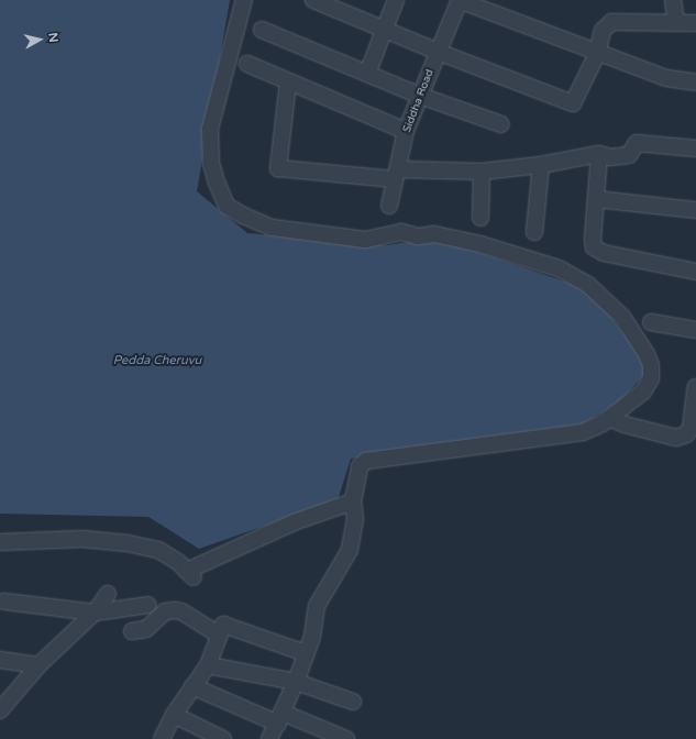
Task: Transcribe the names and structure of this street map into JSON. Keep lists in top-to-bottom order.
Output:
{
  "streets": {
    "street": ["Siddha Road"]
  },
  "water": ["Pedda Cheruvu"],
  "north": "right"
}
